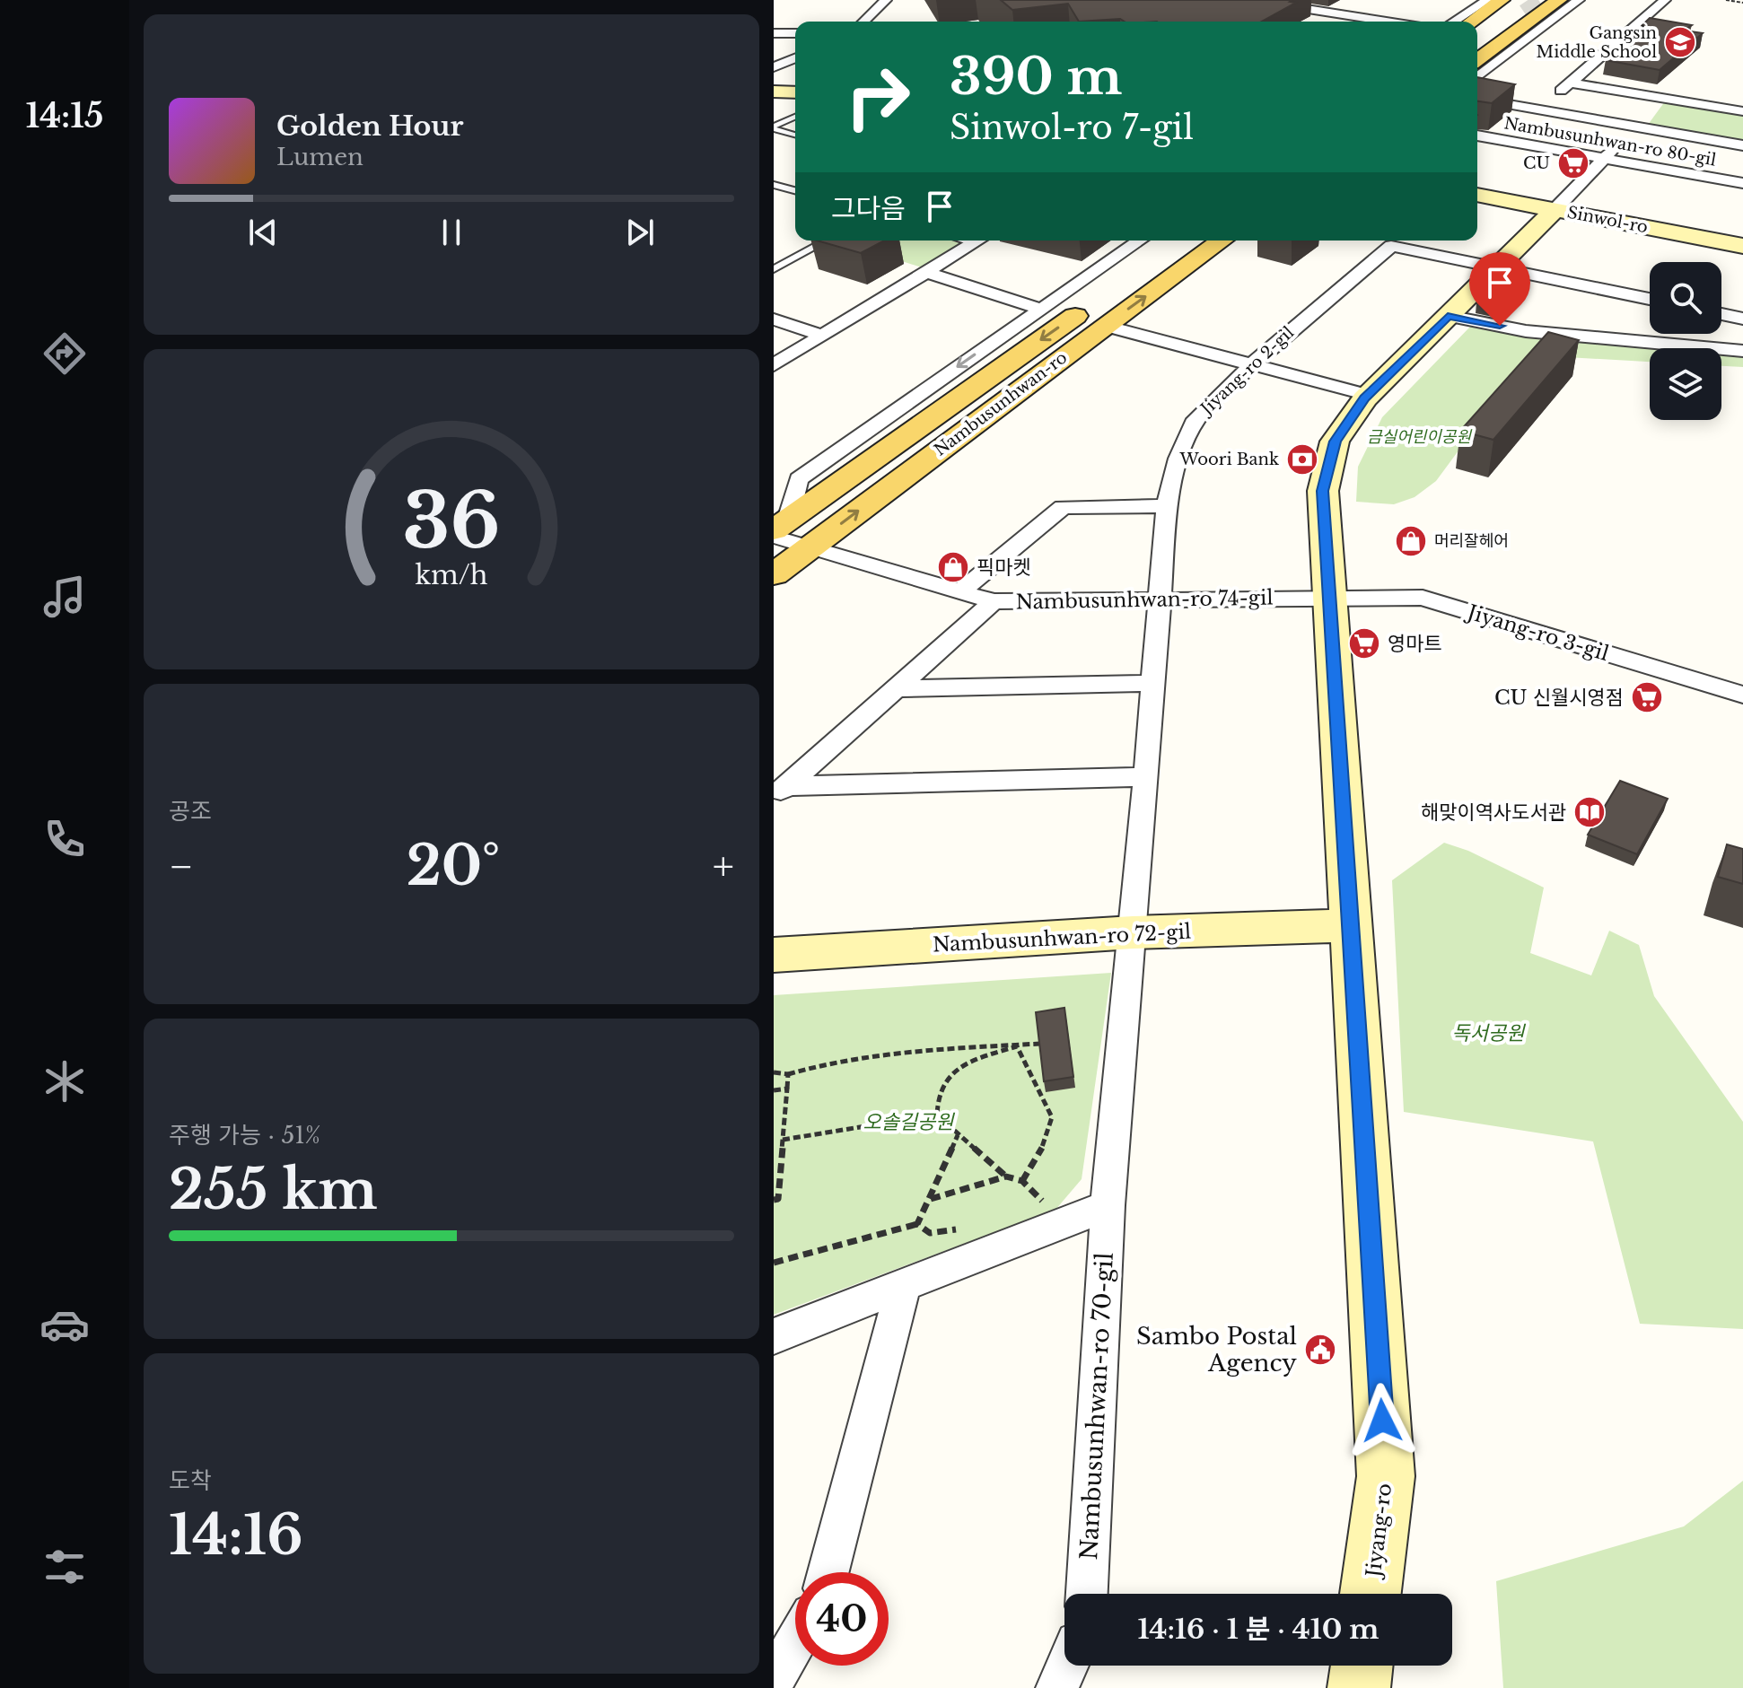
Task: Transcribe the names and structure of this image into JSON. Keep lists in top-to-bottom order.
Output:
{
  "streets": {
    "main road": ["Nambusunhwan-ro"],
    "street": [
      "Nambusunhwan-ro 80-gil",
      "Sinwol-ro",
      "Jiyang-ro 2-gil",
      "Nambusunhwan-ro 74-gil",
      "Jiyang-ro 3-gil",
      "Nambusunhwan-ro 72-gil",
      "Nambusunhwan-ro 70-gil",
      "Jiyang-ro"
    ]
  },
  "crossings": [
    ["Sinwol-ro", "Jiyang-ro"],
    ["Jiyang-ro 2-gil", "Nambusunhwan-ro 74-gil"],
    ["Jiyang-ro 2-gil", "Nambusunhwan-ro 72-gil"],
    ["Jiyang-ro 2-gil", "Nambusunhwan-ro 70-gil"],
    ["Jiyang-ro 2-gil", "Jiyang-ro"],
    ["Nambusunhwan-ro", "Nambusunhwan-ro 74-gil"],
    ["Nambusunhwan-ro 74-gil", "Jiyang-ro 3-gil"],
    ["Nambusunhwan-ro 74-gil", "Jiyang-ro"],
    ["Jiyang-ro 3-gil", "Jiyang-ro"],
    ["Nambusunhwan-ro 72-gil", "Nambusunhwan-ro 70-gil"],
    ["Nambusunhwan-ro 72-gil", "Jiyang-ro"]
  ],
  "parks": ["금실어린이공원", "독서공원", "오솔길공원"],
  "places": {
    "school or university": ["Gangsin Middle School"],
    "supermarket": ["CU", "영마트", "CU 신월시영점"],
    "bank": ["Woori Bank"],
    "shop": ["머리잘헤어", "픽마켓"],
    "library": ["해맞이역사도서관"],
    "public building": ["Sambo Postal Agency"]
  },
  "page": {
    "tabs": "14:15",
    "turn": ["390 m", "Sinwol-ro 7-gil"],
    "song": ["Golden Hour", "Lumen"],
    "then": "그다음",
    "tile": [
      "공조",
      ["주행 가능 · 51%", "255 km"],
      ["도착", "14:16"]
    ],
    "heat": ["−", "20°", "+"],
    "limit": "40",
    "trip": "14:16 · 1 분 · 410 m",
    "gauge": ["36", "km/h"]
  }
}
